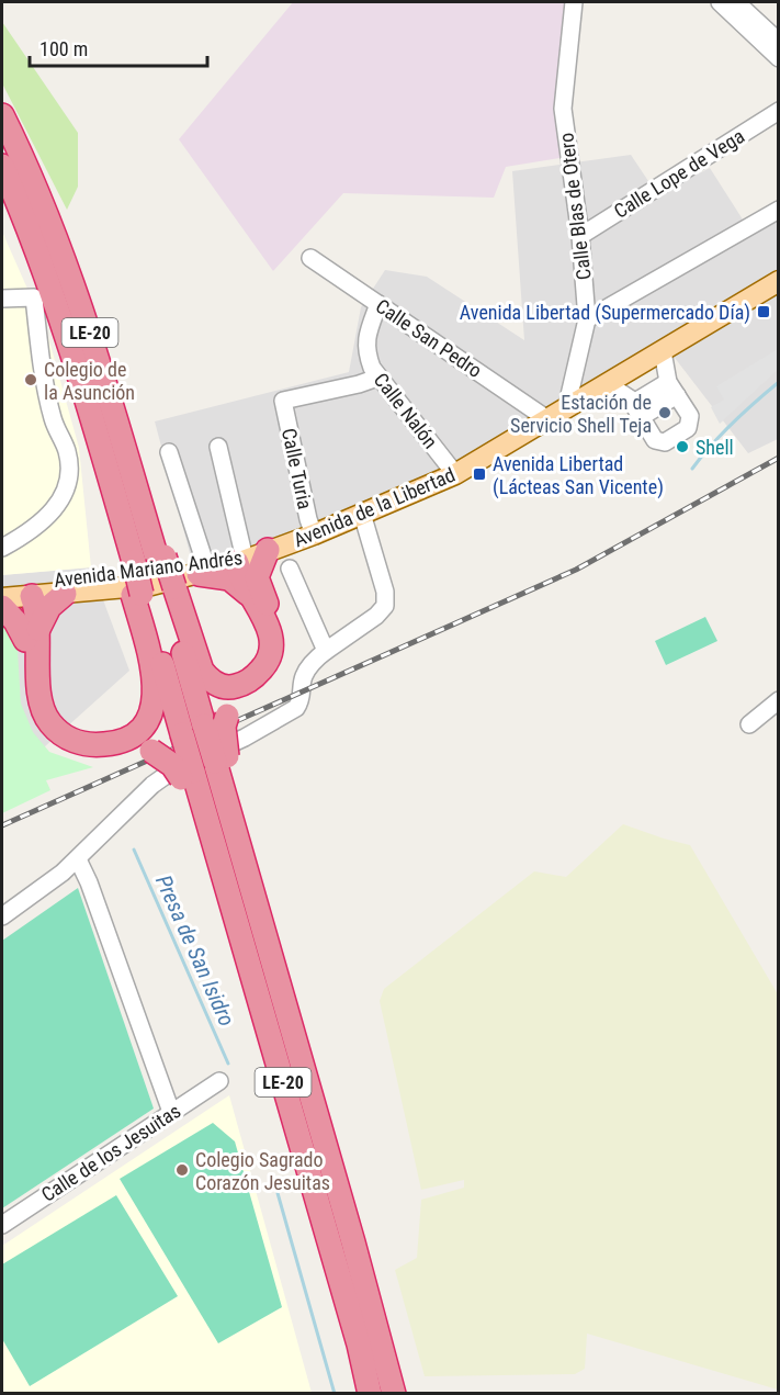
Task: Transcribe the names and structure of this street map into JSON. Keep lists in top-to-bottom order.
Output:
{
  "streets": {
    "highway": ["LE-20"],
    "main road": ["Avenida de la Libertad", "Avenida Mariano Andrés"],
    "street": [
      "Calle Lope de Vega",
      "Calle Blas de Otero",
      "Calle San Pedro",
      "Calle Nalón",
      "Calle Turia",
      "Calle de los Jesuitas"
    ]
  },
  "crossings": [
    ["Calle Lope de Vega", "Calle Blas de Otero"],
    ["Calle Blas de Otero", "Avenida de la Libertad"],
    ["LE-20", "Avenida Mariano Andrés"],
    ["Calle San Pedro", "Calle Nalón"],
    ["Calle San Pedro", "Avenida de la Libertad"],
    ["Calle Nalón", "Calle Turia"],
    ["Calle Nalón", "Avenida de la Libertad"],
    ["Calle Turia", "Avenida de la Libertad"],
    ["Avenida de la Libertad", "Avenida Mariano Andrés"]
  ],
  "water": ["Presa de San Isidro"],
  "places": {
    "transit": ["Avenida Libertad (Supermercado Día)", "Avenida Libertad (Lácteas San Vicente)"],
    "other": [
      "Colegio de la Asunción",
      "Estación de Servicio Shell Teja",
      "Shell",
      "Colegio Sagrado Corazón Jesuitas"
    ]
  },
  "scale_bar": "100 m"
}
